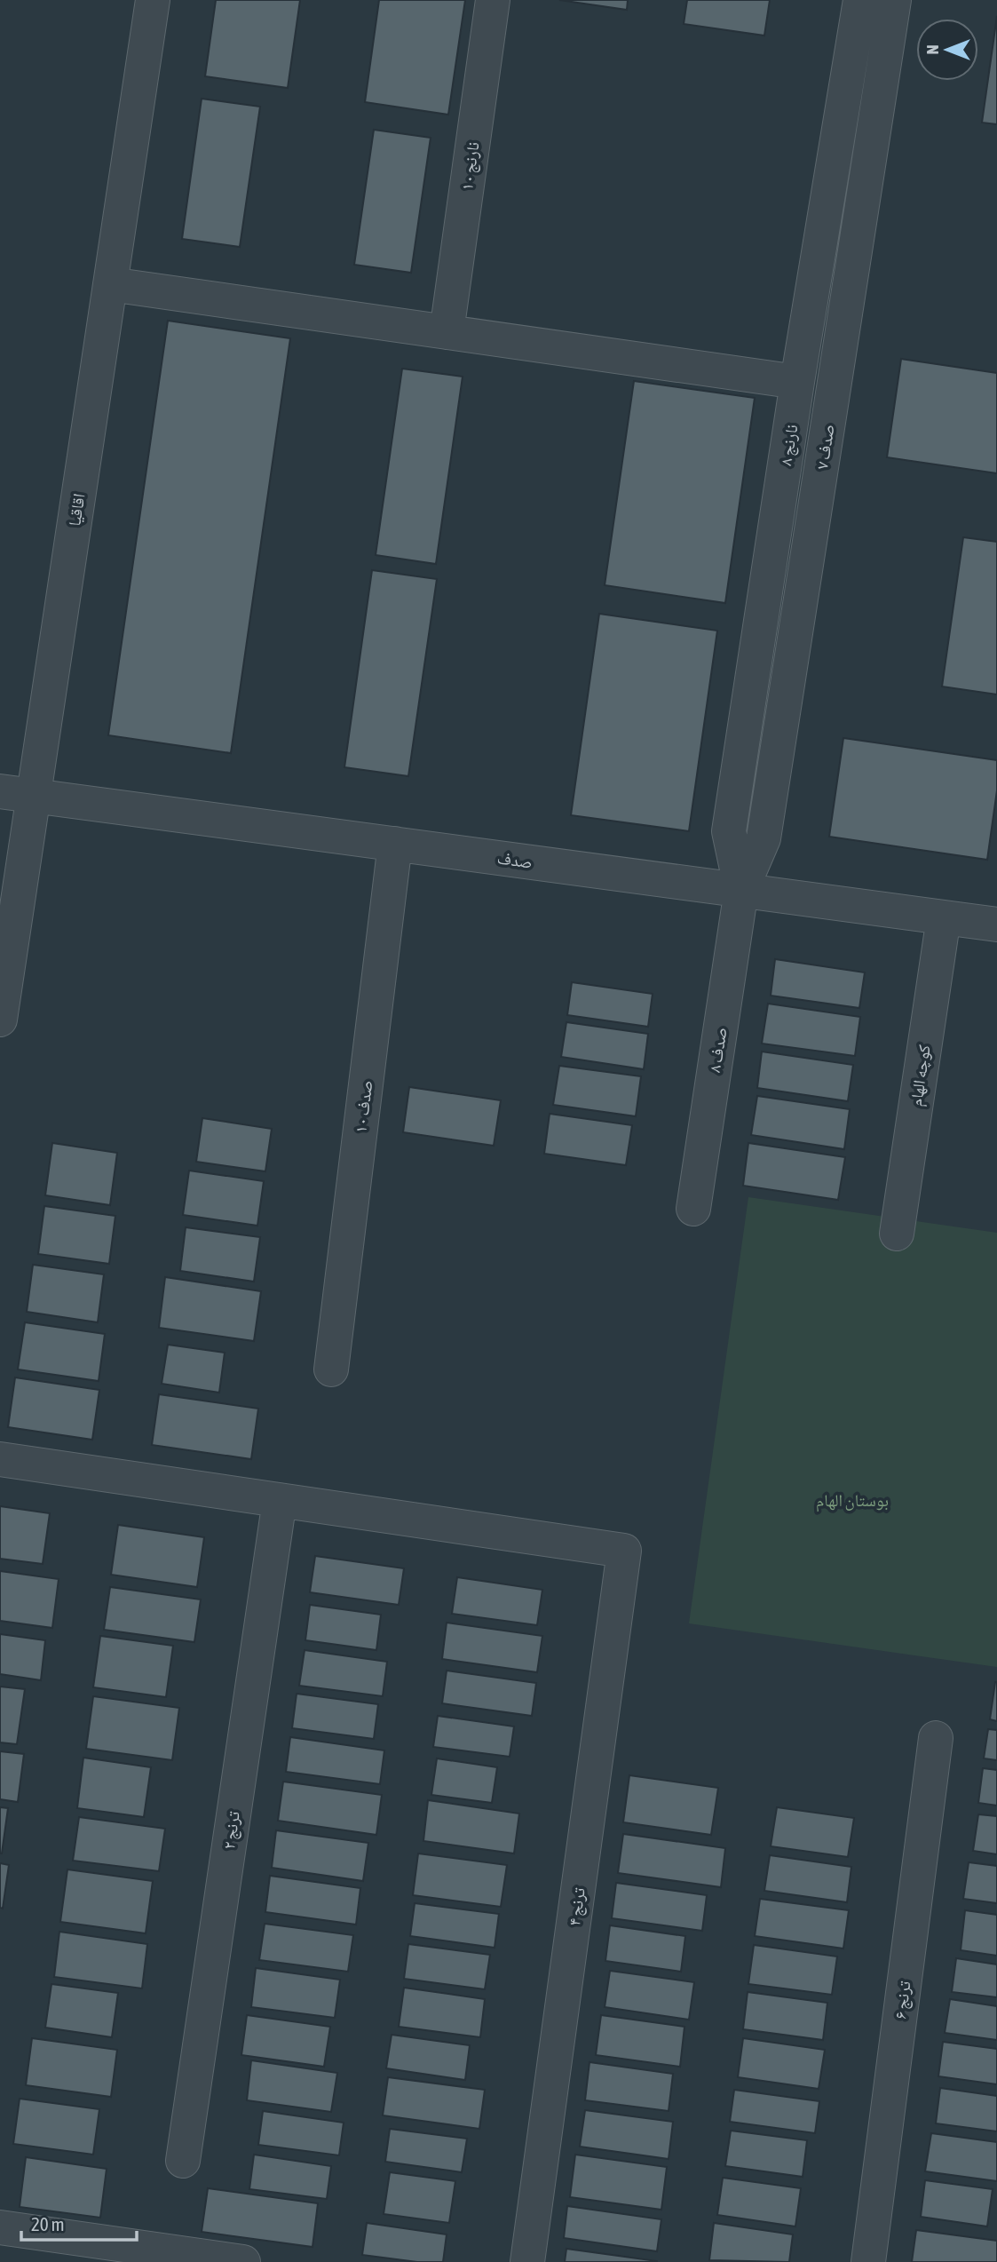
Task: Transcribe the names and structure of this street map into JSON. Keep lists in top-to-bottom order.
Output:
{
  "streets": {
    "street": [
      "نارنج ۱۰",
      "نارنج ۸",
      "صدف ۷",
      "اقاقیا",
      "صدف",
      "صدف ۸",
      "کوچه الهام",
      "صدف ۱۰",
      "ترنج ۲",
      "ترنج ۴",
      "ترنج ۶"
    ]
  },
  "crossings": [
    ["نارنج ۸", "صدف ۷"],
    ["نارنج ۸", "صدف"],
    ["نارنج ۸", "صدف ۸"],
    ["صدف ۷", "صدف"],
    ["صدف ۷", "صدف ۸"],
    ["اقاقیا", "صدف"],
    ["صدف", "صدف ۸"],
    ["صدف", "کوچه الهام"],
    ["صدف", "صدف ۱۰"],
    ["ترنج ۲", "ترنج ۴"]
  ],
  "parks": ["بوستان الهام"],
  "scale_bar": "20 m",
  "north": "left"
}
